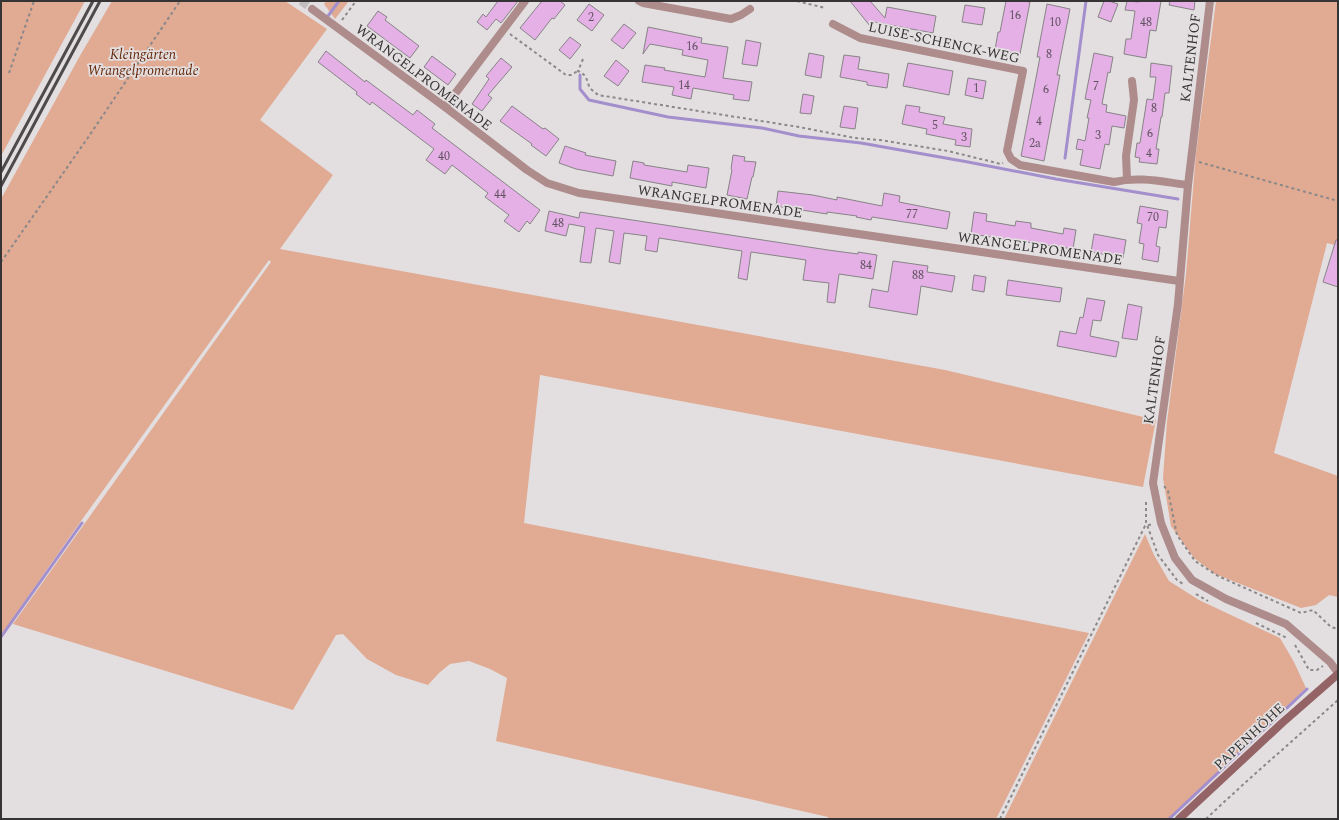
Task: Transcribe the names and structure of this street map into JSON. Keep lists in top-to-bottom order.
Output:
{
  "streets": {
    "main road": ["PAPENHÖHE"],
    "street": ["LUISE-SCHENCK-WEG", "KALTENHOF", "WRANGELPROMENADE"]
  },
  "crossings": [
    ["KALTENHOF", "WRANGELPROMENADE"],
    ["KALTENHOF", "PAPENHÖHE"]
  ],
  "parks": ["Kleingärten Wrangelpromenade"],
  "house_numbers": [
    "16",
    "2",
    "10",
    "48",
    "16",
    "8",
    "14",
    "7",
    "1",
    "6",
    "8",
    "4",
    "5",
    "6",
    "3",
    "3",
    "2a",
    "4",
    "40",
    "44",
    "77",
    "70",
    "48",
    "84",
    "88"
  ]
}
